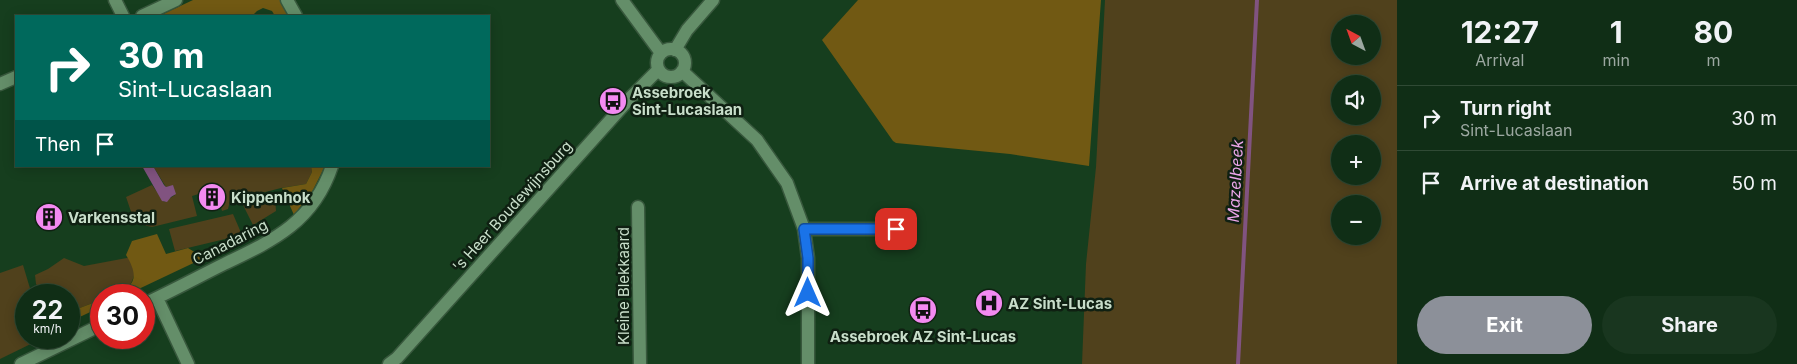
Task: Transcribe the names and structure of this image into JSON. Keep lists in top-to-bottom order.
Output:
{
  "streets": {
    "street": ["'s Heer Boudewijnsburg", "Canadaring", "Kleine Blekkaard"]
  },
  "water": ["Mazelbeek"],
  "places": {
    "bus stop": ["Assebroek Sint-Lucaslaan", "Assebroek AZ Sint-Lucas"],
    "building": ["Kippenhok", "Varkensstal"],
    "hospital": ["AZ Sint-Lucas"]
  },
  "north": "top left",
  "page": {
    "eta": [
      "12:27",
      "Arrival",
      "1",
      "min",
      "80",
      "m"
    ],
    "map_buttons": ["+", "−"],
    "turn": ["30 m", "Sint-Lucaslaan"],
    "list": [
      {
        "name": "Turn right",
        "note": "Sint-Lucaslaan",
        "value": "30 m"
      },
      {
        "name": "Arrive at destination",
        "value": "50 m"
      }
    ],
    "then": "Then",
    "speed": "22 km/h",
    "limit": "30",
    "buttons": ["Exit", "Share"]
  }
}
